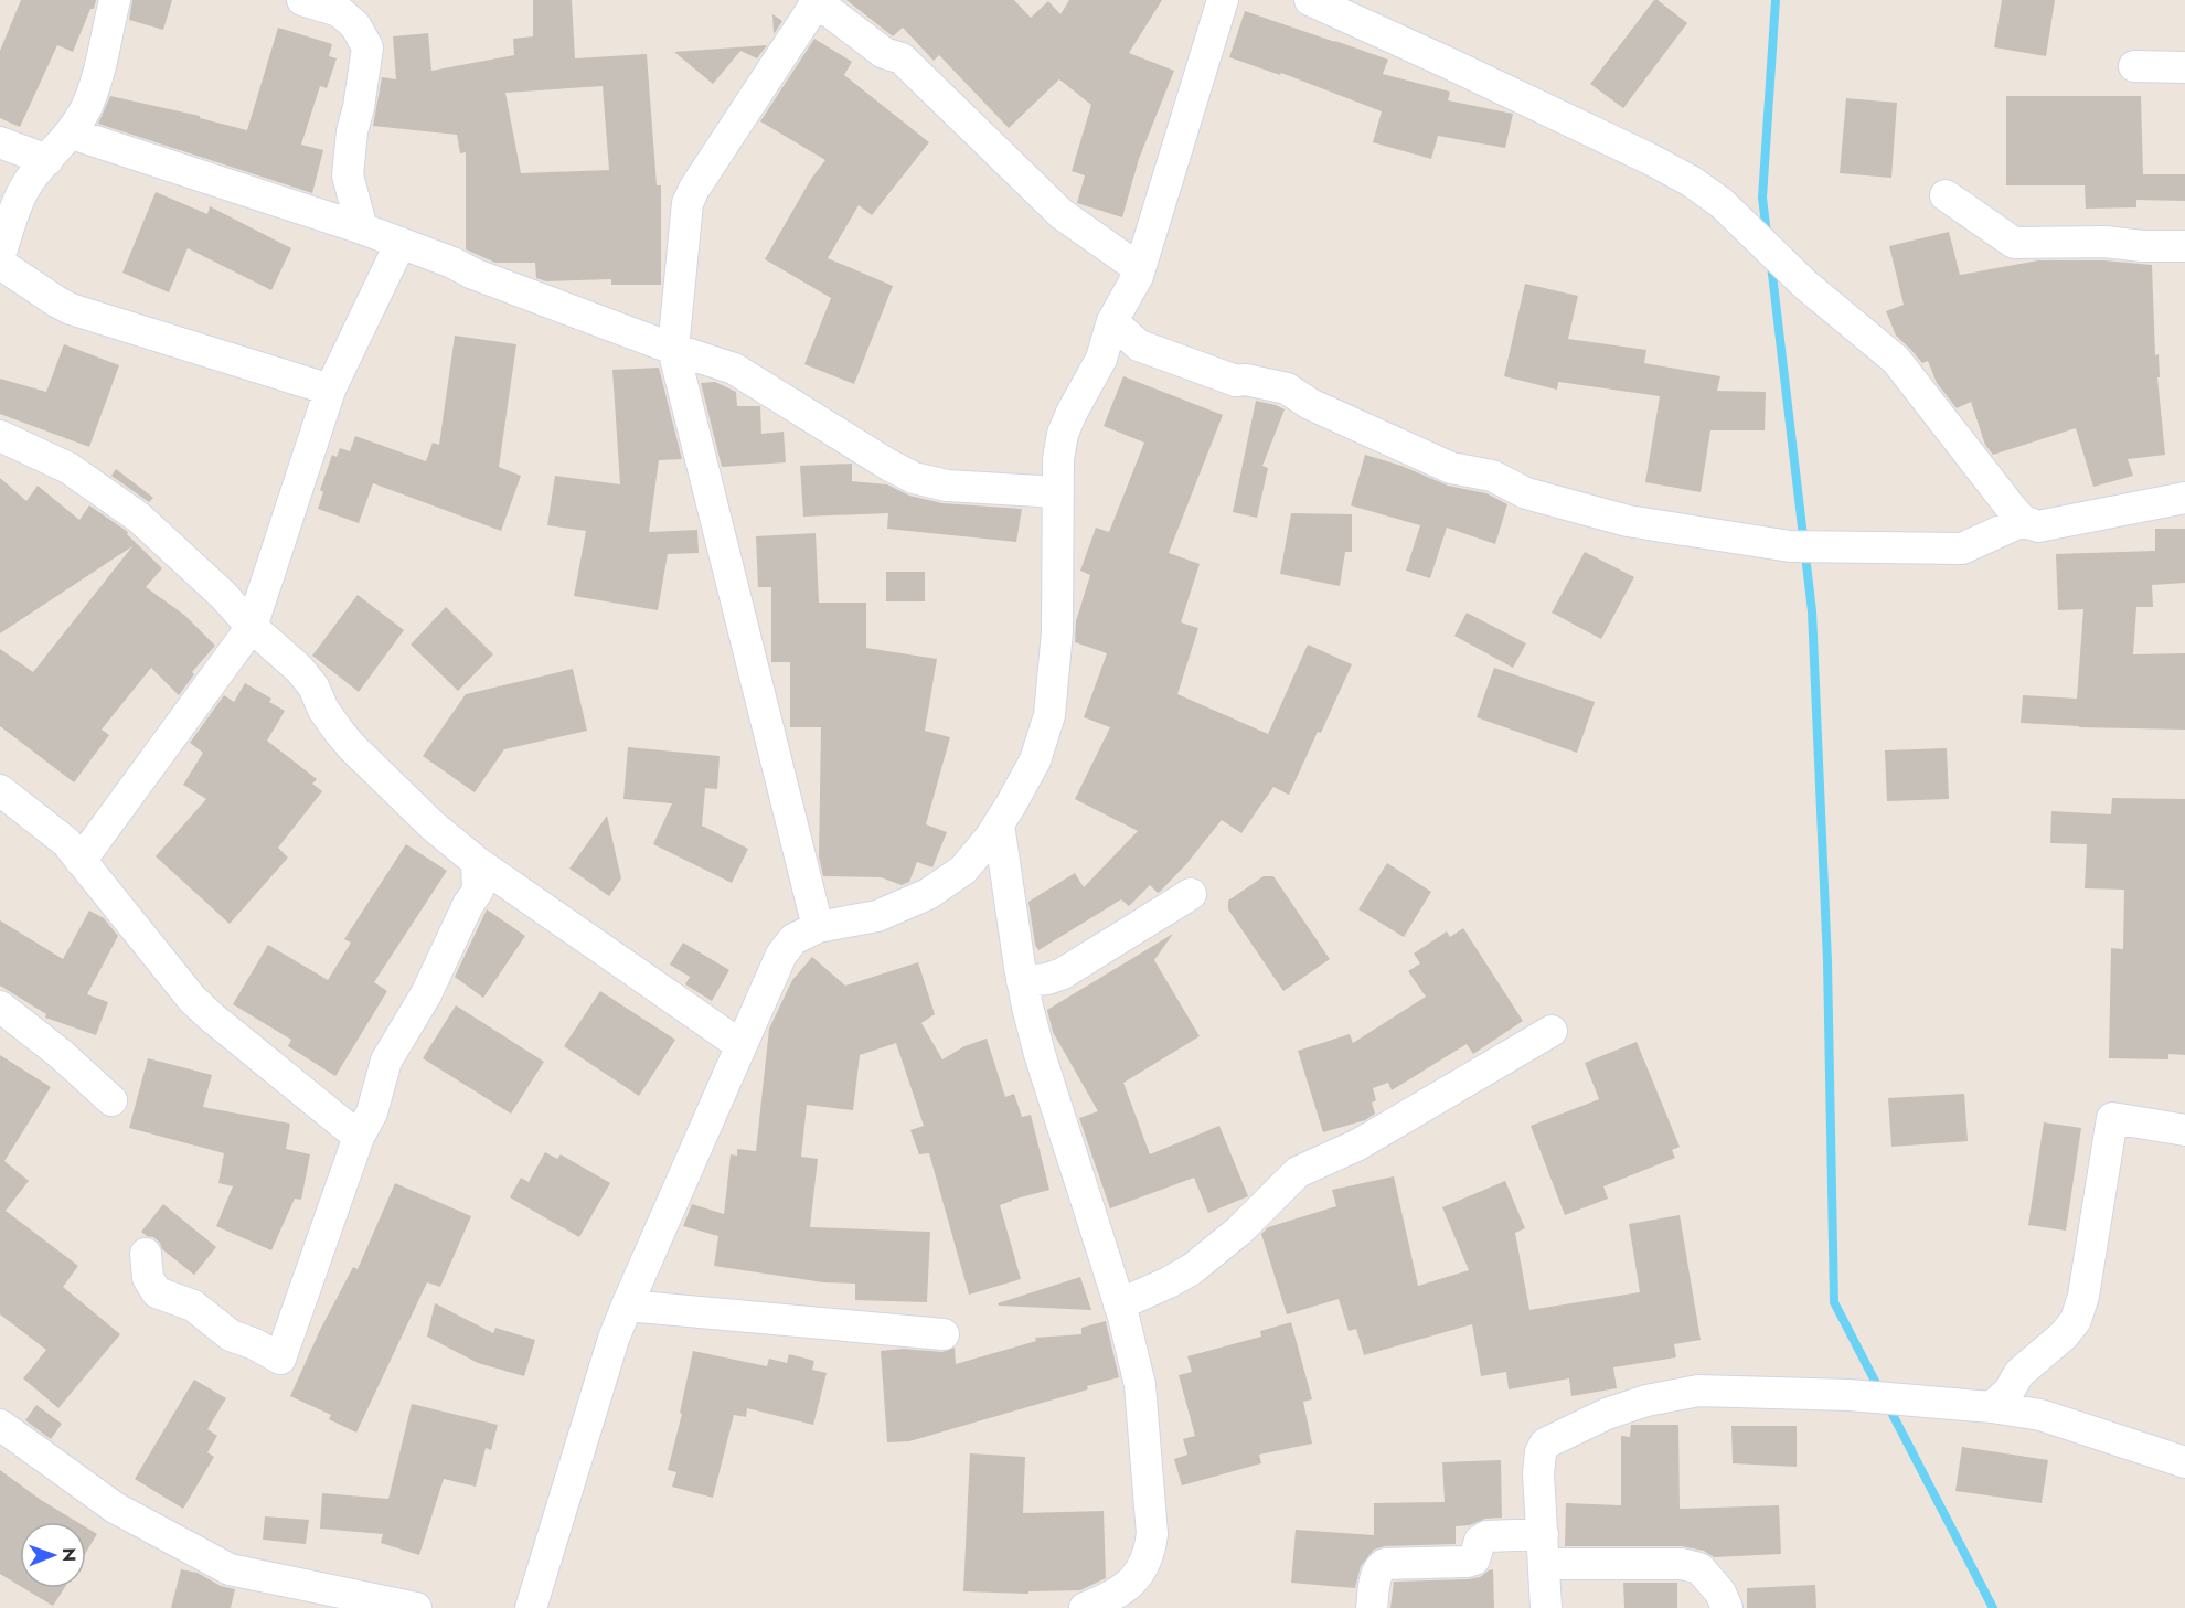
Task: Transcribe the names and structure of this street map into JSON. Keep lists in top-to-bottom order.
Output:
{
  "north": "right"
}
